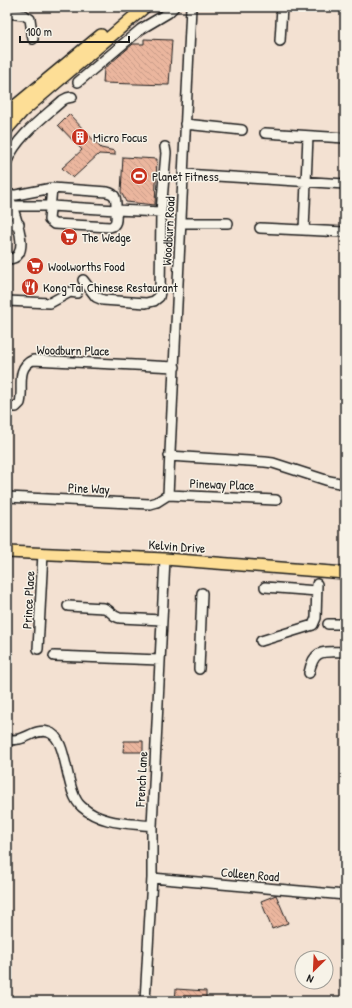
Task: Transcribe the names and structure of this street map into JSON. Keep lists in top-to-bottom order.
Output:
{
  "streets": {
    "main road": ["Kelvin Drive"],
    "street": [
      "Woodburn Road",
      "Woodburn Place",
      "Pineway Place",
      "Pine Way",
      "Prince Place",
      "French Lane",
      "Colleen Road"
    ]
  },
  "crossings": [
    ["Woodburn Road", "Woodburn Place"],
    ["Woodburn Road", "Pineway Place"],
    ["Woodburn Road", "Pine Way"],
    ["Pineway Place", "Pine Way"],
    ["Kelvin Drive", "Prince Place"],
    ["Kelvin Drive", "French Lane"],
    ["French Lane", "Colleen Road"]
  ],
  "places": {
    "building": ["Micro Focus"],
    "sports": ["Planet Fitness"],
    "supermarket": ["The Wedge", "Woolworths Food"],
    "restaurant": ["Kong Tai Chinese Restaurant"]
  },
  "scale_bar": "100 m",
  "north": "bottom left"
}
